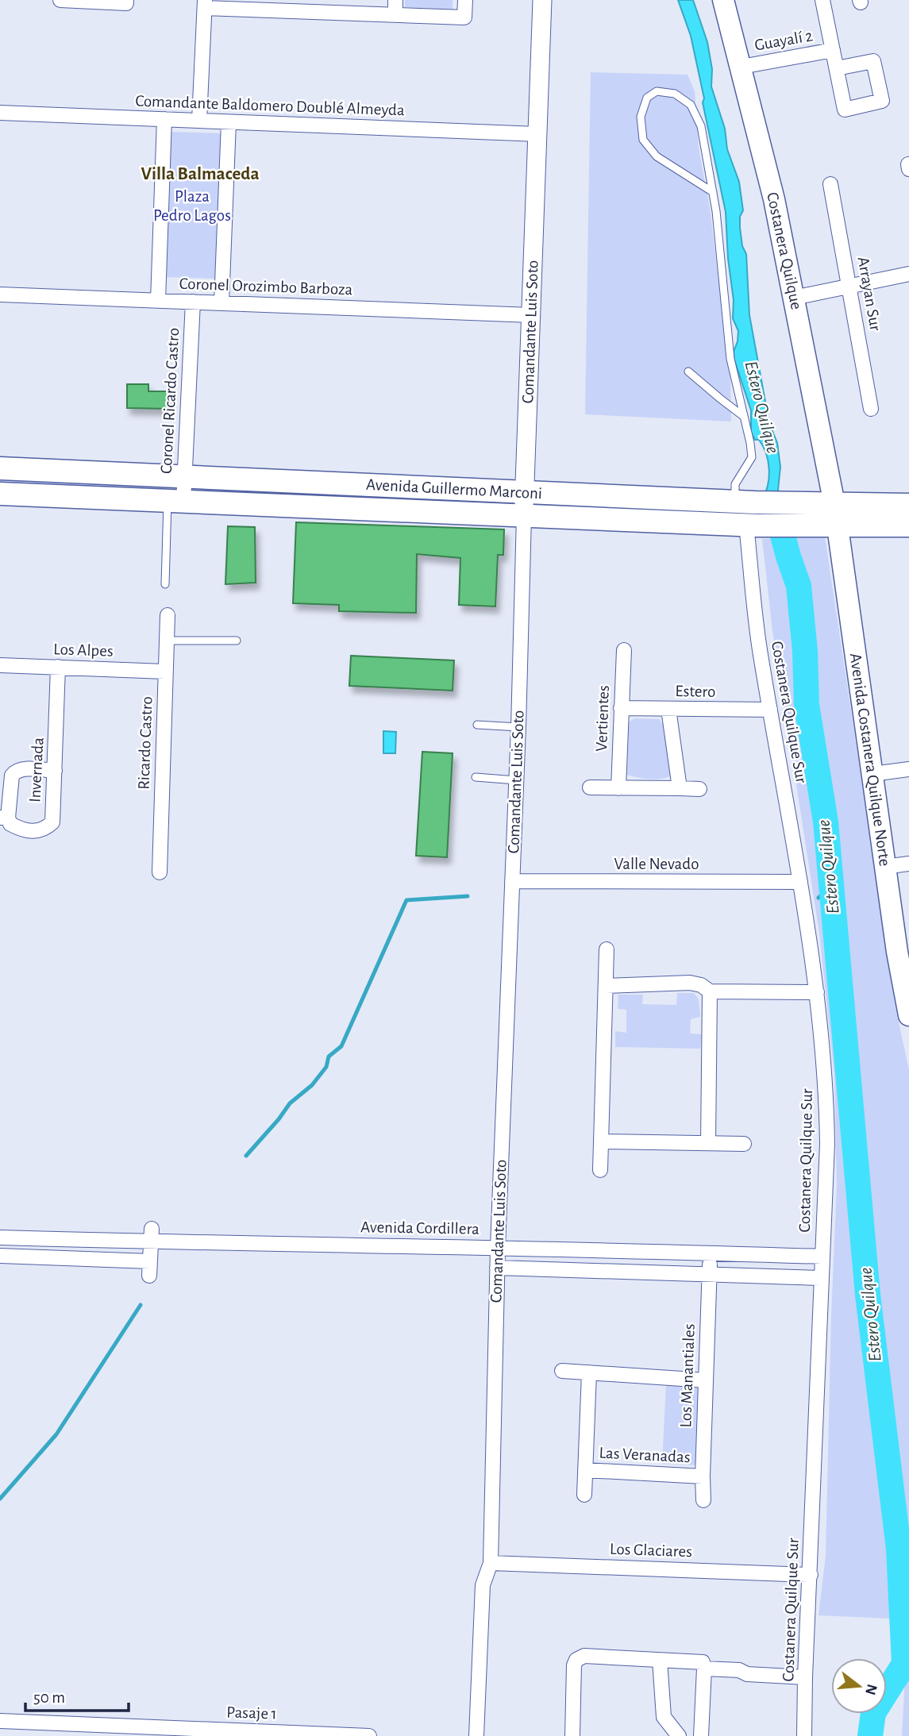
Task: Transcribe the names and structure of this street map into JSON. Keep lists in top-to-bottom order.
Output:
{
  "streets": {
    "main road": ["Costanera Quilque", "Avenida Guillermo Marconi", "Avenida Costanera Quilque Norte"],
    "street": [
      "Guayalí 2",
      "Comandante Baldomero Doublé Almeyda",
      "Coronel Orozimbo Barboza",
      "Arrayan Sur",
      "Comandante Luis Soto",
      "Coronel Ricardo Castro",
      "Los Alpes",
      "Estero",
      "Costanera Quilque Sur",
      "Vertientes",
      "Ricardo Castro",
      "Invernada",
      "Valle Nevado",
      "Avenida Cordillera",
      "Los Manantiales",
      "Las Veranadas",
      "Los Glaciares",
      "Pasaje 1"
    ]
  },
  "crossings": [
    ["Guayalí 2", "Costanera Quilque"],
    ["Comandante Baldomero Doublé Almeyda", "Comandante Luis Soto"],
    ["Costanera Quilque", "Avenida Guillermo Marconi"],
    ["Costanera Quilque", "Avenida Costanera Quilque Norte"],
    ["Coronel Orozimbo Barboza", "Comandante Luis Soto"],
    ["Coronel Orozimbo Barboza", "Coronel Ricardo Castro"],
    ["Comandante Luis Soto", "Avenida Guillermo Marconi"],
    ["Comandante Luis Soto", "Valle Nevado"],
    ["Comandante Luis Soto", "Avenida Cordillera"],
    ["Comandante Luis Soto", "Los Glaciares"],
    ["Coronel Ricardo Castro", "Avenida Guillermo Marconi"],
    ["Avenida Guillermo Marconi", "Costanera Quilque Sur"],
    ["Avenida Guillermo Marconi", "Avenida Costanera Quilque Norte"],
    ["Los Alpes", "Ricardo Castro"],
    ["Los Alpes", "Invernada"],
    ["Estero", "Costanera Quilque Sur"],
    ["Estero", "Vertientes"],
    ["Costanera Quilque Sur", "Valle Nevado"],
    ["Costanera Quilque Sur", "Avenida Cordillera"],
    ["Costanera Quilque Sur", "Los Glaciares"],
    ["Avenida Cordillera", "Los Manantiales"],
    ["Los Manantiales", "Las Veranadas"]
  ],
  "districts": ["Villa Balmaceda"],
  "water": ["Estero Quilque"],
  "parks": ["Plaza Pedro Lagos"],
  "scale_bar": "50 m",
  "north": "right"
}
